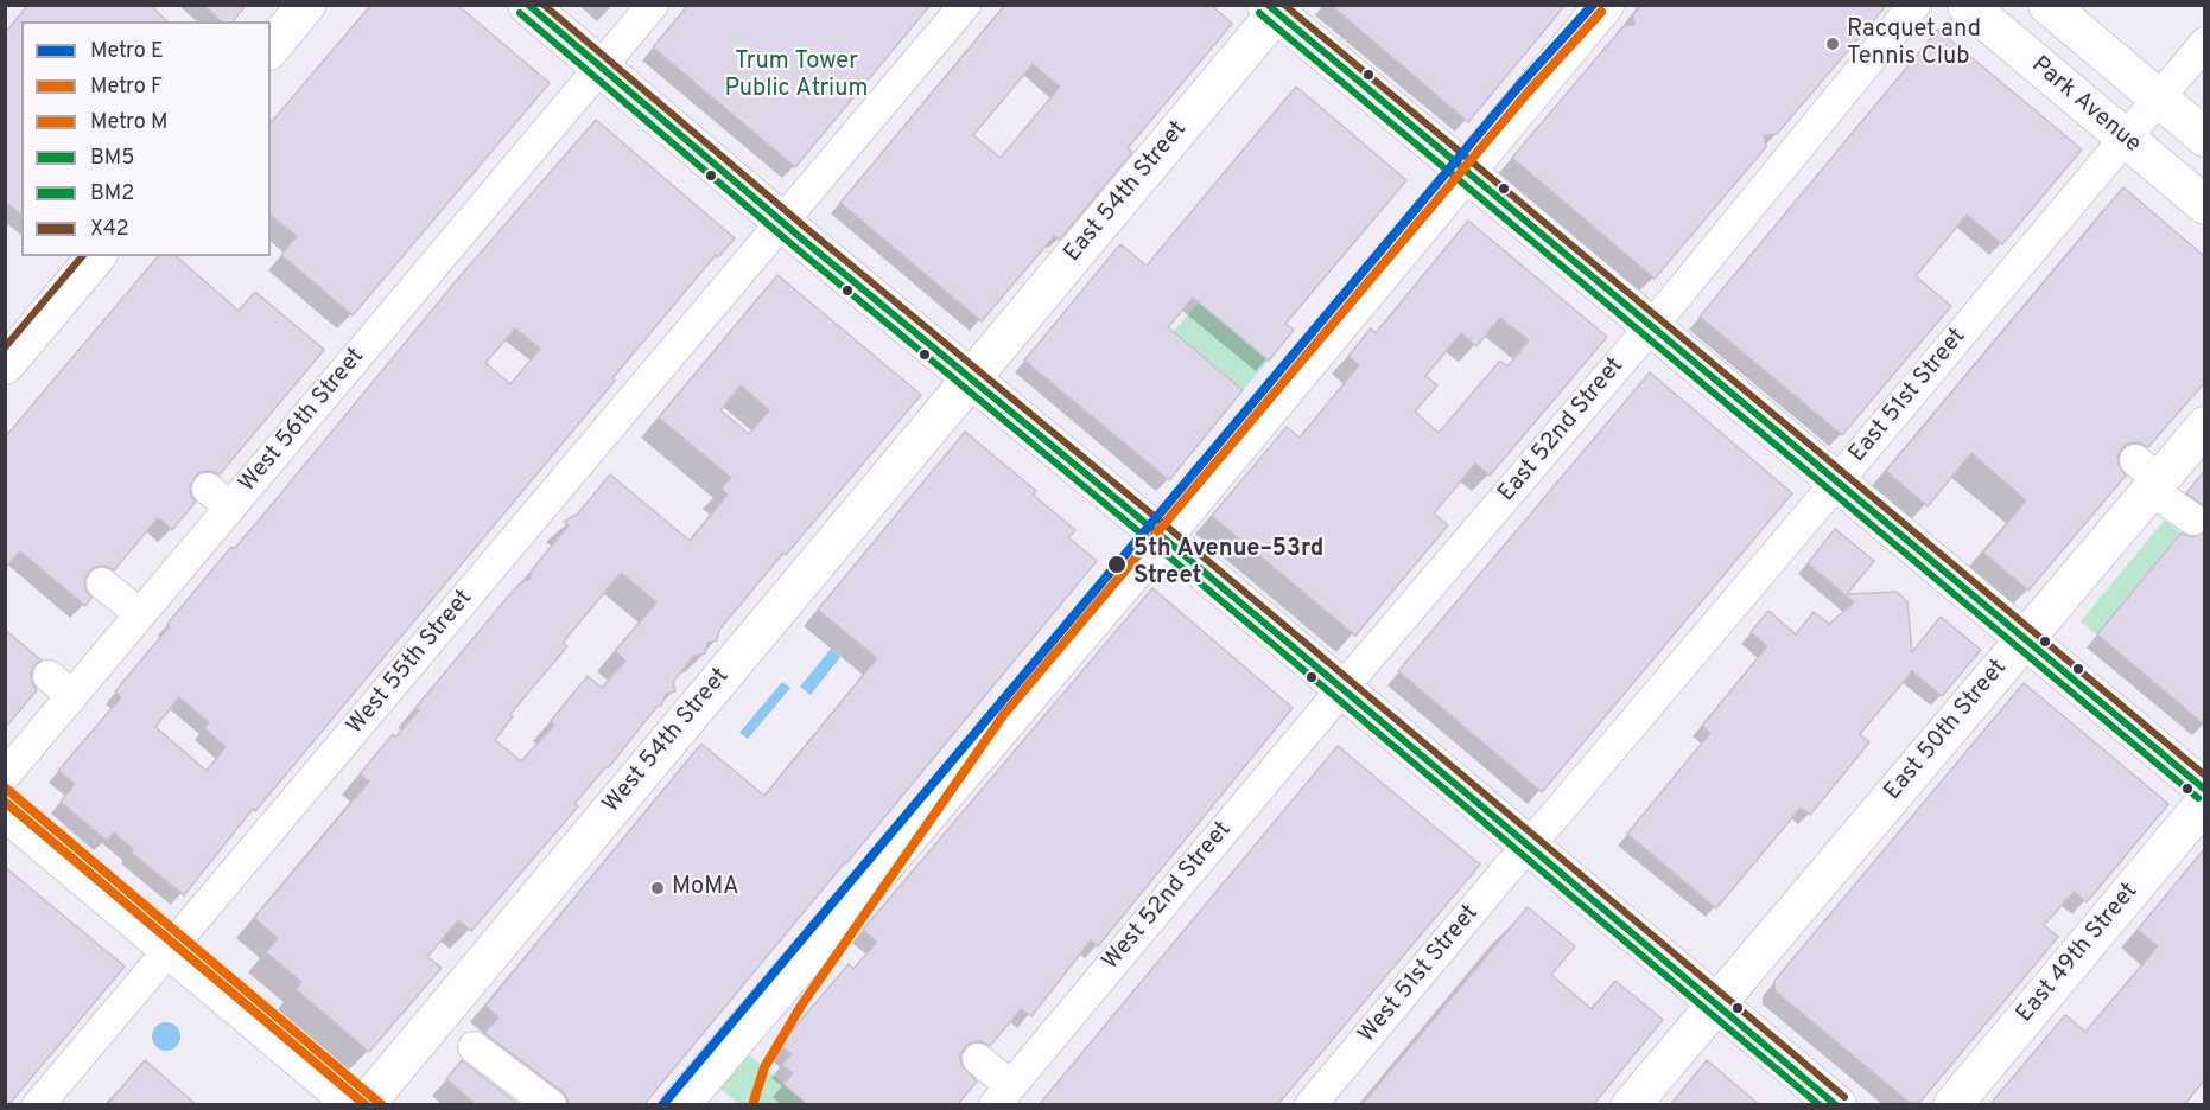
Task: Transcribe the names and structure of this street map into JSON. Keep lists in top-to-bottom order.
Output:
{
  "streets": {
    "main road": [
      "Park Avenue",
      "East 54th Street",
      "East 50th Street",
      "West 54th Street",
      "East 49th Street"
    ],
    "street": [
      "East 51st Street",
      "West 56th Street",
      "East 52nd Street",
      "West 55th Street",
      "West 52nd Street",
      "West 51st Street"
    ]
  },
  "crossings": [
    ["Park Avenue", "East 51st Street"],
    ["East 54th Street", "West 54th Street"],
    ["East 51st Street", "West 51st Street"],
    ["East 52nd Street", "West 52nd Street"]
  ],
  "parks": ["Trum Tower Public Atrium"],
  "places": ["Racquet and Tennis Club", "5th Avenue–53rd Street", "MoMA"],
  "lines": [
    "metro line E",
    "transit line BM5",
    "transit line X42",
    "metro line F",
    "transit line BM2",
    "metro line M"
  ],
  "legend": [
    "Metro E",
    "Metro F",
    "Metro M",
    "BM5",
    "BM2",
    "X42"
  ]
}
